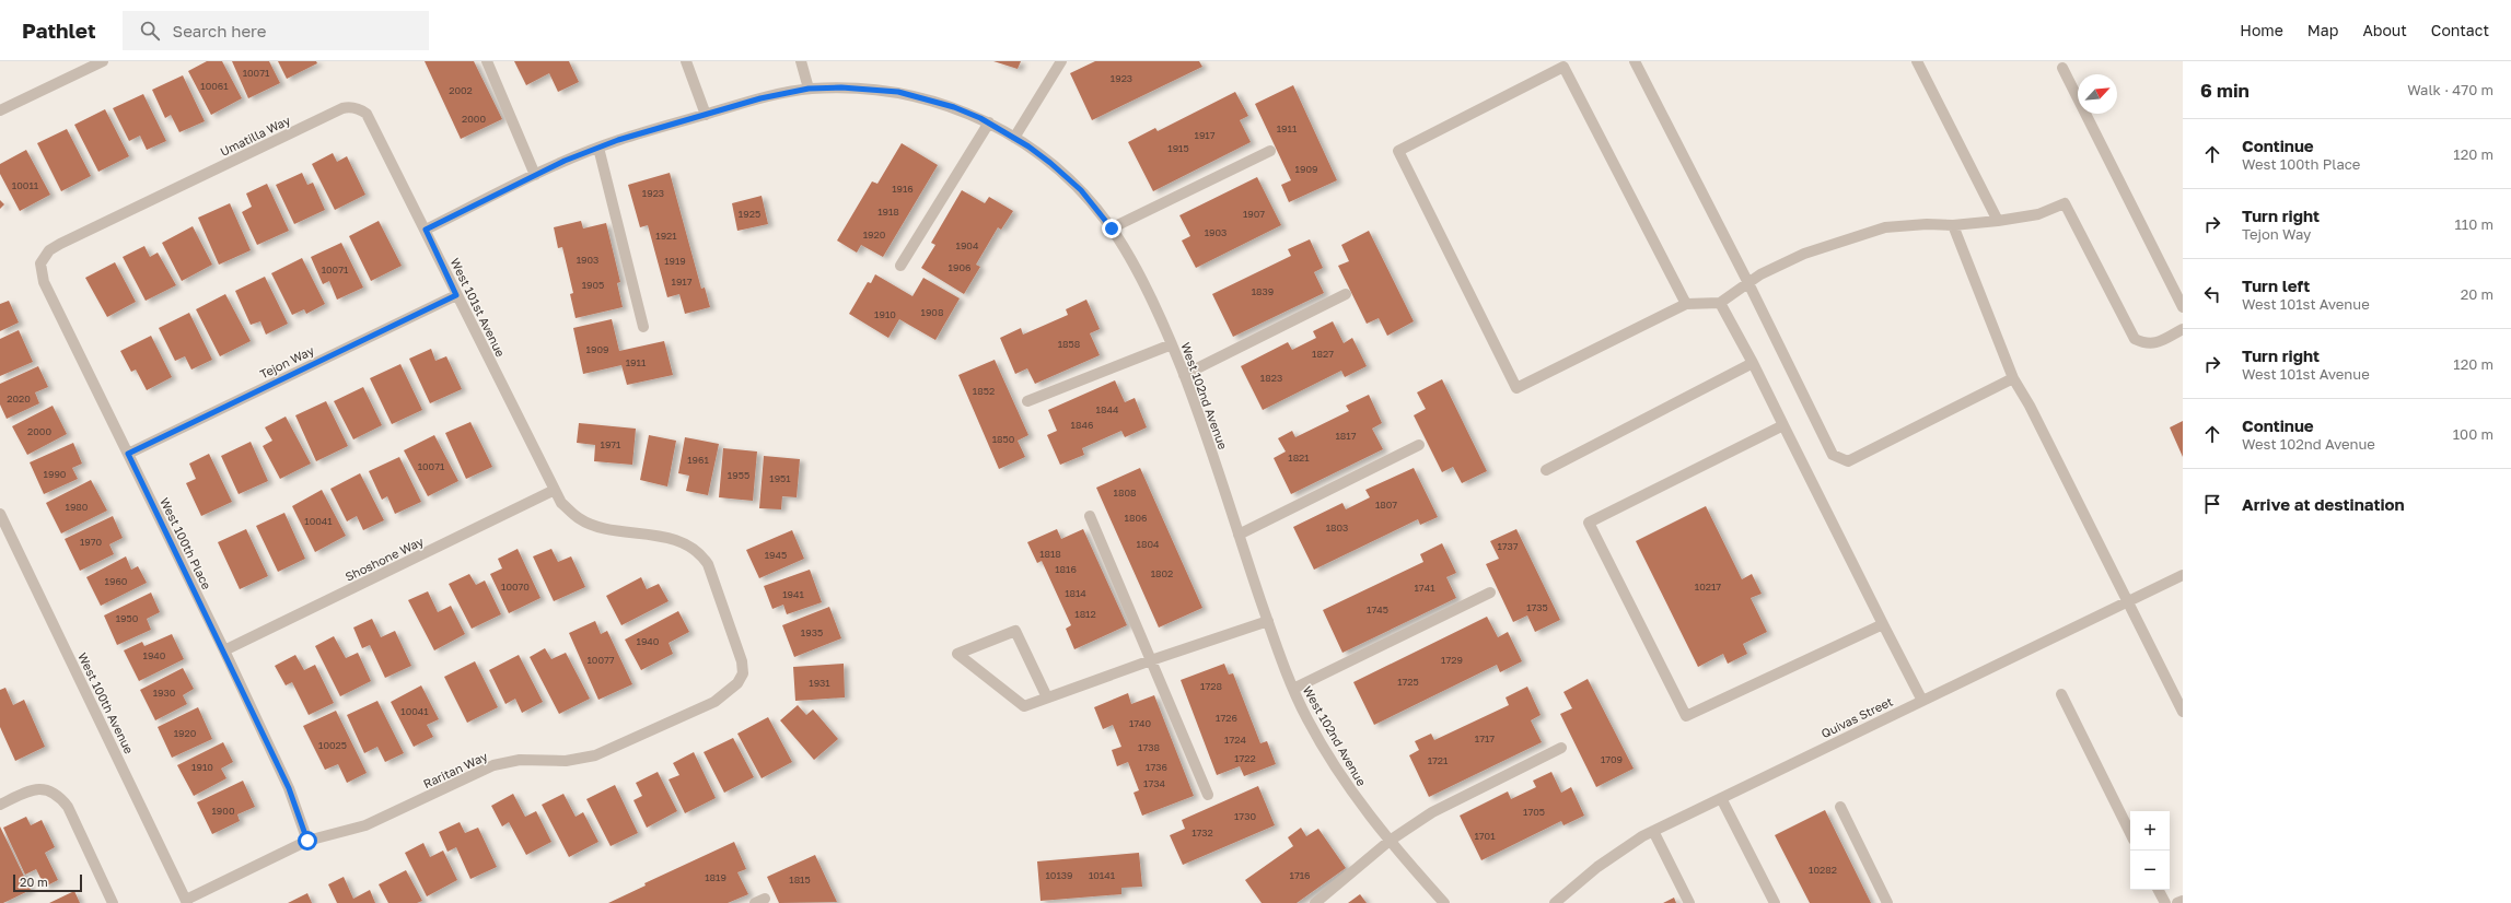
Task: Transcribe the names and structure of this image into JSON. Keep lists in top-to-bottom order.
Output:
{
  "streets": {
    "street": [
      "Umatilla Way",
      "West 101st Avenue",
      "Tejon Way",
      "West 102nd Avenue",
      "West 100th Place",
      "Shoshone Way",
      "West 100th Avenue",
      "Quivas Street",
      "Raritan Way"
    ]
  },
  "crossings": [
    ["Umatilla Way", "West 101st Avenue"],
    ["Umatilla Way", "West 100th Place"],
    ["West 101st Avenue", "Tejon Way"],
    ["West 101st Avenue", "Shoshone Way"],
    ["West 101st Avenue", "Raritan Way"],
    ["Tejon Way", "West 100th Place"],
    ["West 100th Place", "Shoshone Way"],
    ["West 100th Place", "Raritan Way"],
    ["West 100th Avenue", "Raritan Way"]
  ],
  "house_numbers": [
    "10071",
    "1923",
    "10061",
    "2002",
    "2000",
    "1911",
    "1917",
    "1915",
    "1909",
    "10011",
    "1916",
    "1923",
    "1918",
    "1925",
    "1907",
    "1903",
    "1920",
    "1921",
    "1904",
    "1903",
    "1919",
    "1906",
    "10071",
    "1917",
    "1905",
    "1839",
    "1908",
    "1910",
    "1858",
    "1909",
    "1827",
    "1911",
    "1823",
    "1852",
    "2020",
    "1844",
    "1846",
    "2000",
    "1817",
    "1850",
    "1971",
    "1821",
    "1961",
    "10071",
    "1990",
    "1955",
    "1951",
    "1808",
    "1807",
    "1980",
    "1806",
    "10041",
    "1803",
    "1970",
    "1804",
    "1737",
    "1818",
    "1945",
    "1816",
    "1802",
    "1960",
    "10070",
    "10217",
    "1741",
    "1814",
    "1941",
    "1735",
    "1745",
    "1812",
    "1950",
    "1935",
    "1940",
    "1940",
    "10077",
    "1729",
    "1725",
    "1931",
    "1728",
    "1930",
    "10041",
    "1726",
    "1740",
    "1920",
    "1717",
    "1724",
    "10025",
    "1738",
    "1722",
    "1709",
    "1721",
    "1910",
    "1736",
    "1734",
    "1900",
    "1705",
    "1730",
    "1732",
    "1701",
    "10282",
    "10139",
    "10141",
    "1716",
    "1819",
    "1815"
  ],
  "scale_bar": "20 m",
  "north": "top right",
  "page": {
    "header": "Pathlet",
    "search": "Search here",
    "nav": [
      "Home",
      "Map",
      "About",
      "Contact"
    ],
    "heading": ["6 min", "Walk · 470 m"],
    "list": [
      ["Continue", "West 100th Place", "120 m"],
      ["Turn right", "Tejon Way", "110 m"],
      ["Turn left", "West 101st Avenue", "20 m"],
      ["Turn right", "West 101st Avenue", "120 m"],
      ["Continue", "West 102nd Avenue", "100 m"],
      "Arrive at destination"
    ],
    "map_buttons": ["+", "−"],
    "scale": "20 m"
  }
}
